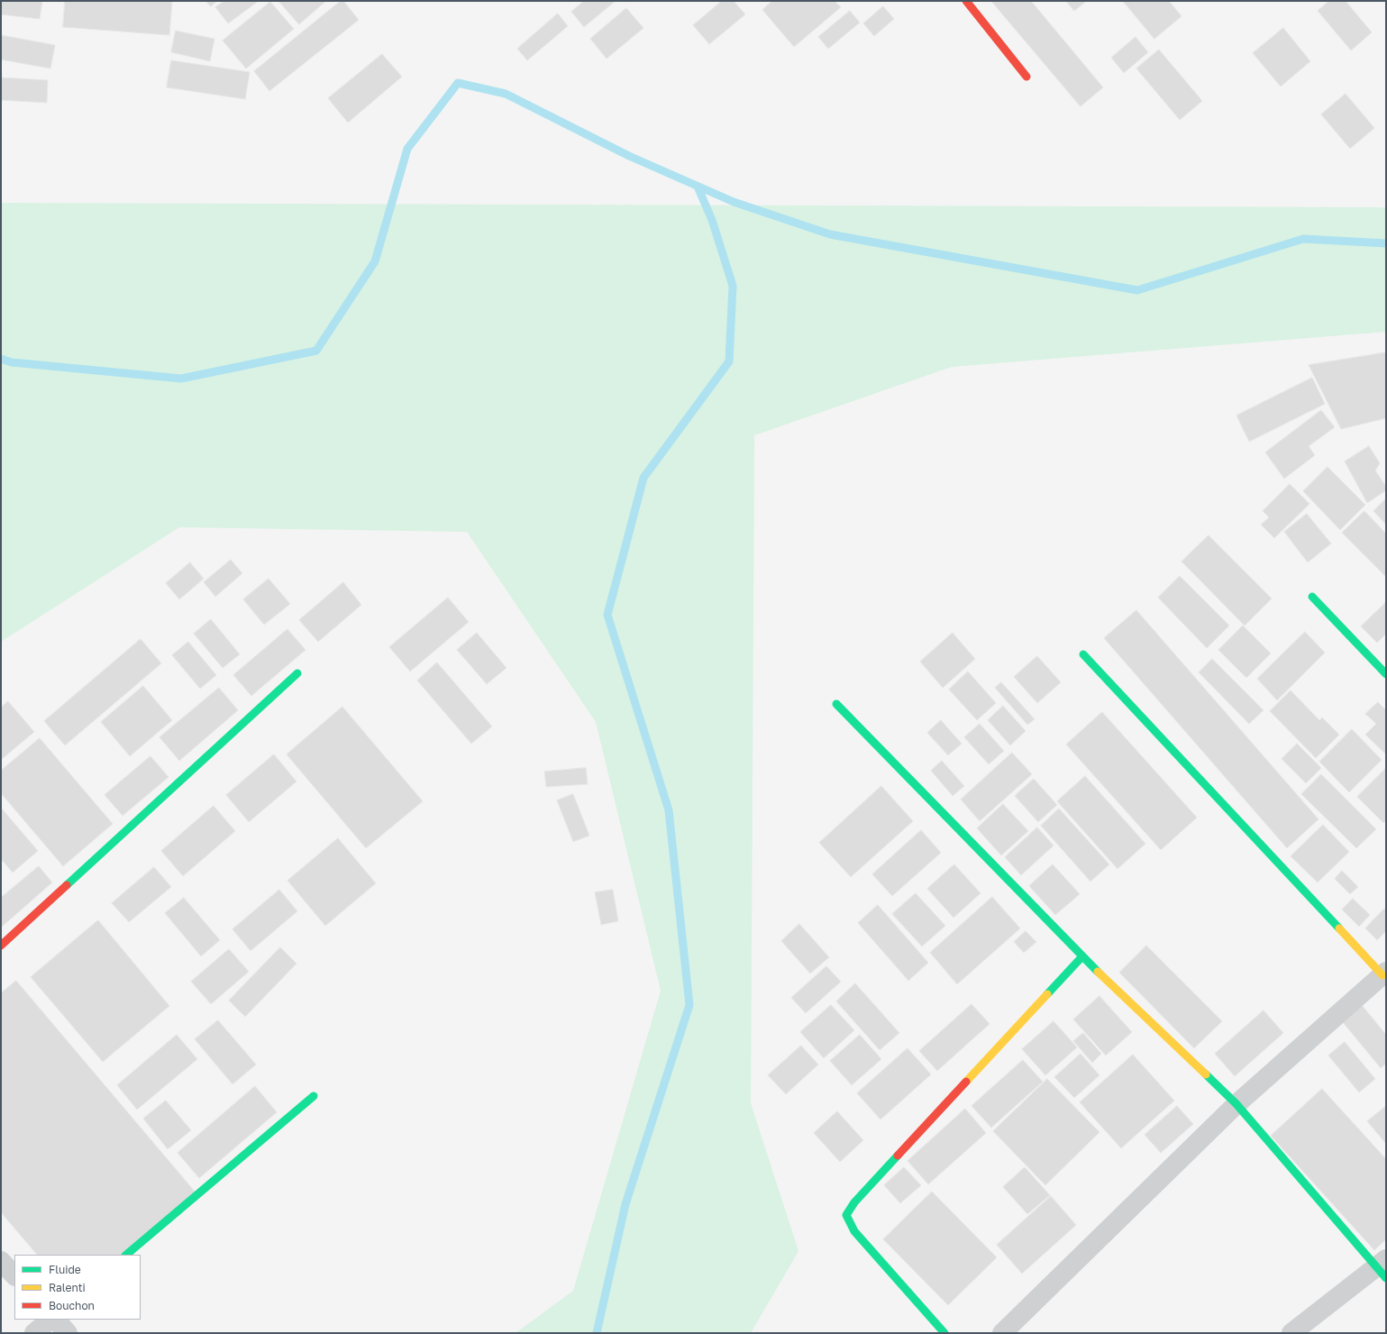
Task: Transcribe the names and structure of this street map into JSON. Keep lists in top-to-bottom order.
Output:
{
  "legend": ["Fluide", "Ralenti", "Bouchon"]
}
